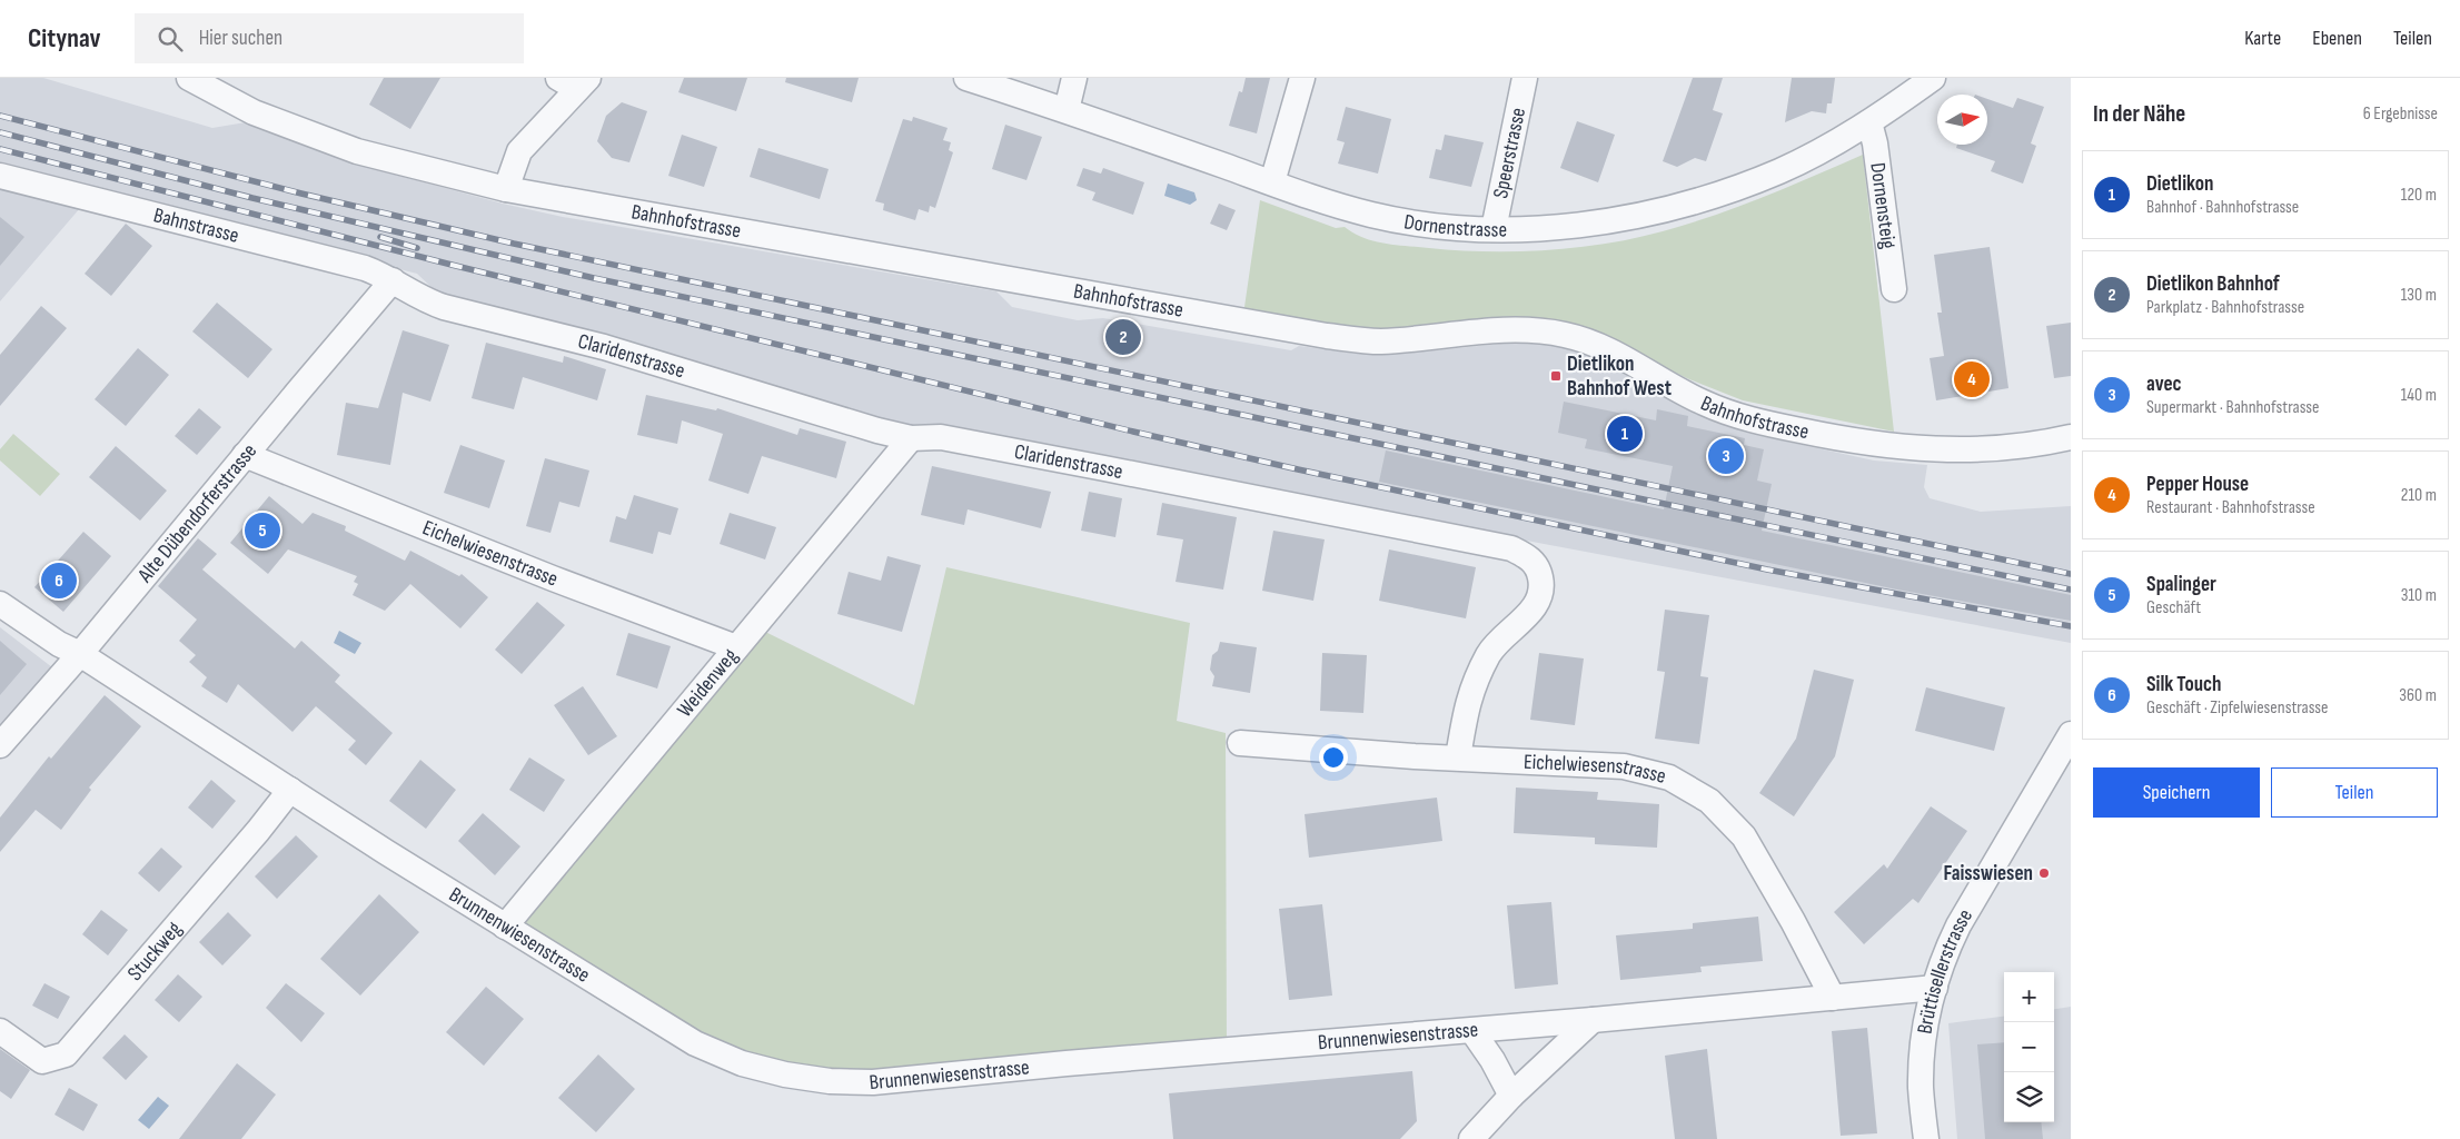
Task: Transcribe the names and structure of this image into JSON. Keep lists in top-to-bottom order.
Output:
{
  "streets": {
    "street": [
      "Speerstrasse",
      "Dornensteig",
      "Bahnhofstrasse",
      "Dornenstrasse",
      "Bahnstrasse",
      "Claridenstrasse",
      "Alte Dübendorferstrasse",
      "Eichelwiesenstrasse",
      "Weidenweg",
      "Brunnenwiesenstrasse",
      "Stuckweg",
      "Brüttisellerstrasse"
    ]
  },
  "crossings": [
    ["Speerstrasse", "Dornenstrasse"],
    ["Dornensteig", "Dornenstrasse"],
    ["Bahnstrasse", "Claridenstrasse"],
    ["Bahnstrasse", "Alte Dübendorferstrasse"],
    ["Claridenstrasse", "Alte Dübendorferstrasse"],
    ["Claridenstrasse", "Eichelwiesenstrasse"],
    ["Claridenstrasse", "Weidenweg"],
    ["Alte Dübendorferstrasse", "Eichelwiesenstrasse"],
    ["Alte Dübendorferstrasse", "Brunnenwiesenstrasse"],
    ["Eichelwiesenstrasse", "Weidenweg"],
    ["Eichelwiesenstrasse", "Brunnenwiesenstrasse"],
    ["Weidenweg", "Brunnenwiesenstrasse"],
    ["Brunnenwiesenstrasse", "Stuckweg"],
    ["Brunnenwiesenstrasse", "Brüttisellerstrasse"]
  ],
  "places": {
    "transit": ["Dietlikon Bahnhof West"],
    "other": ["Faisswiesen"]
  },
  "north": "right",
  "page": {
    "header": "Citynav",
    "search": "Hier suchen",
    "nav": ["Karte", "Ebenen", "Teilen"],
    "heading": ["In der Nähe", "6 Ergebnisse"],
    "list": [
      {
        "mark": "1",
        "name": "Dietlikon",
        "note": "Bahnhof · Bahnhofstrasse",
        "value": "120 m"
      },
      {
        "mark": "2",
        "name": "Dietlikon Bahnhof",
        "note": "Parkplatz · Bahnhofstrasse",
        "value": "130 m"
      },
      {
        "mark": "3",
        "name": "avec",
        "note": "Supermarkt · Bahnhofstrasse",
        "value": "140 m"
      },
      {
        "mark": "4",
        "name": "Pepper House",
        "note": "Restaurant · Bahnhofstrasse",
        "value": "210 m"
      },
      {
        "mark": "5",
        "name": "Spalinger",
        "note": "Geschäft",
        "value": "310 m"
      },
      {
        "mark": "6",
        "name": "Silk Touch",
        "note": "Geschäft · Zipfelwiesenstrasse",
        "value": "360 m"
      }
    ],
    "pins": [
      "2",
      "4",
      "1",
      "3",
      "5",
      "6"
    ],
    "buttons": ["Speichern", "Teilen"],
    "map_buttons": ["+", "−"]
  }
}
